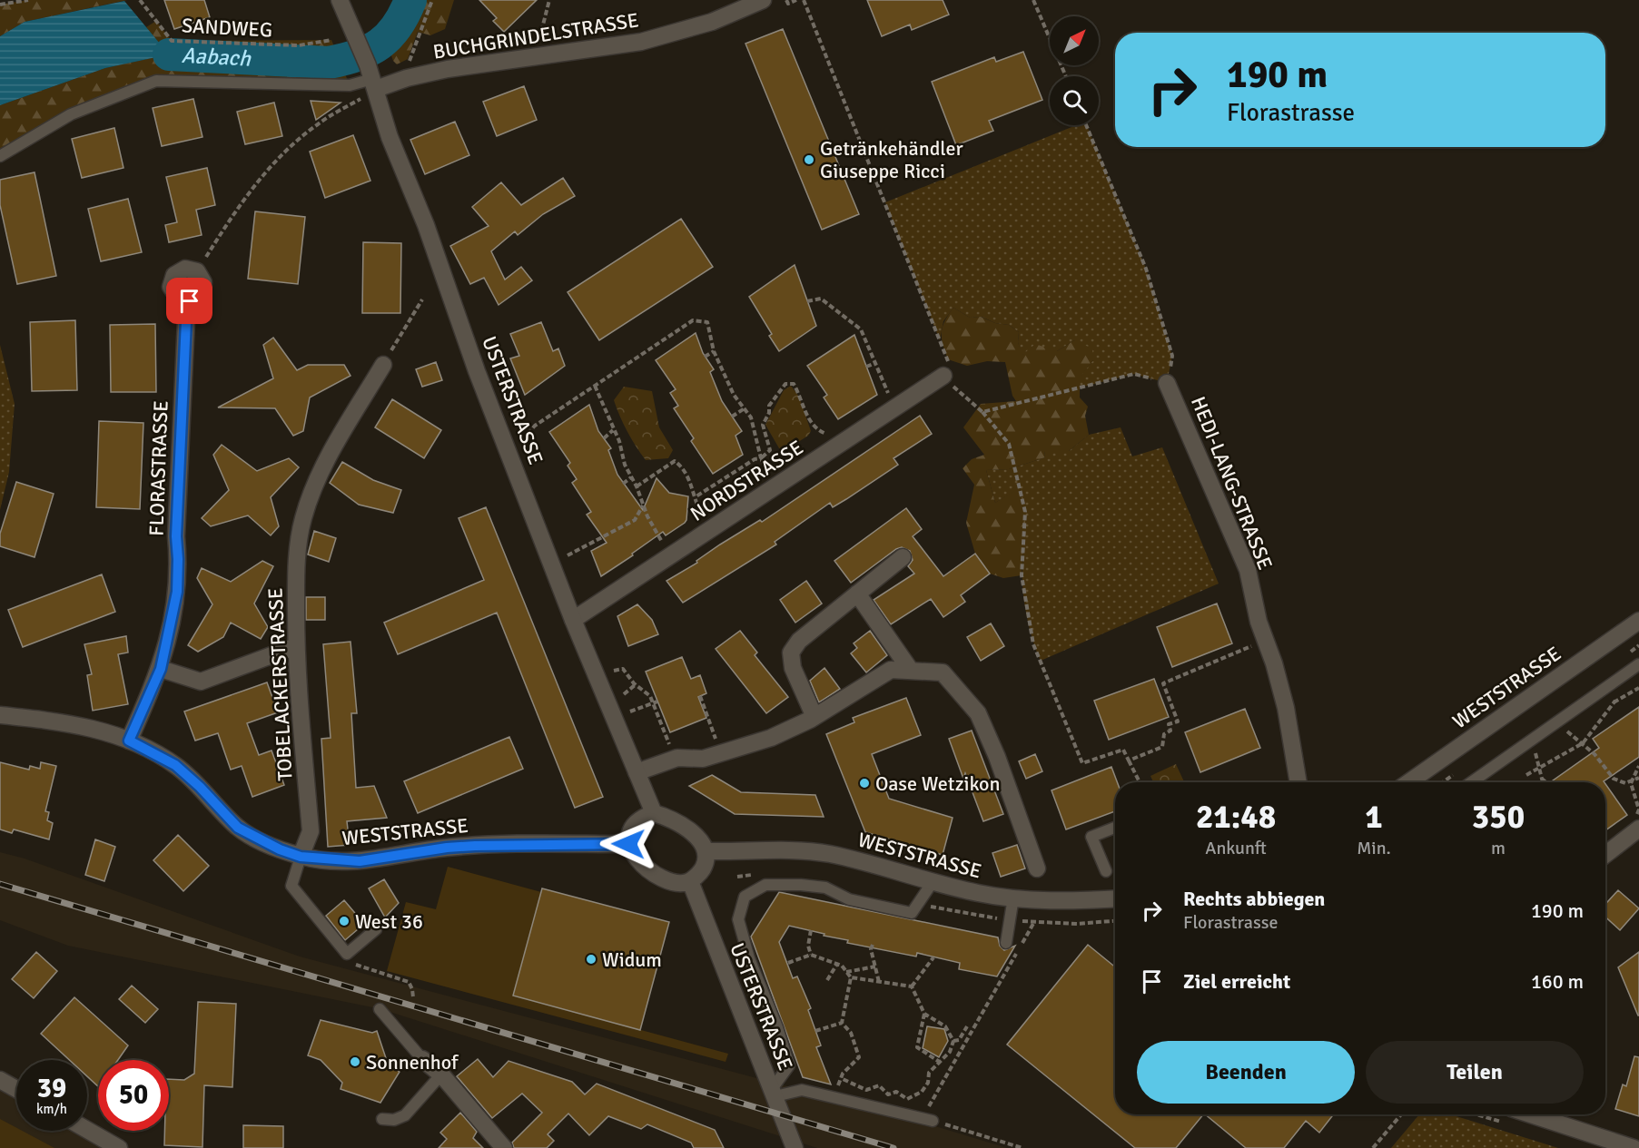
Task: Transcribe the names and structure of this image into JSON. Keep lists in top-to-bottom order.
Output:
{
  "streets": {
    "street": [
      "BUCHGRINDELSTRASSE",
      "USTERSTRASSE",
      "FLORASTRASSE",
      "NORDSTRASSE",
      "HEDI-LANG-STRASSE",
      "TOBELACKERSTRASSE",
      "WESTSTRASSE"
    ],
    "path": ["SANDWEG"]
  },
  "crossings": [
    ["BUCHGRINDELSTRASSE", "USTERSTRASSE"],
    ["USTERSTRASSE", "NORDSTRASSE"],
    ["USTERSTRASSE", "WESTSTRASSE"],
    ["FLORASTRASSE", "WESTSTRASSE"],
    ["TOBELACKERSTRASSE", "WESTSTRASSE"]
  ],
  "water": ["Aabach"],
  "places": [
    "Getränkehändler Giuseppe Ricci",
    "Oase Wetzikon",
    "West 36",
    "Widum",
    "Sonnenhof"
  ],
  "north": "top right",
  "page": {
    "turn": ["190 m", "Florastrasse"],
    "eta": [
      "21:48",
      "Ankunft",
      "1",
      "Min.",
      "350",
      "m"
    ],
    "list": [
      {
        "name": "Rechts abbiegen",
        "note": "Florastrasse",
        "value": "190 m"
      },
      {
        "name": "Ziel erreicht",
        "value": "160 m"
      }
    ],
    "buttons": ["Beenden", "Teilen"],
    "speed": "39 km/h",
    "limit": "50"
  }
}
